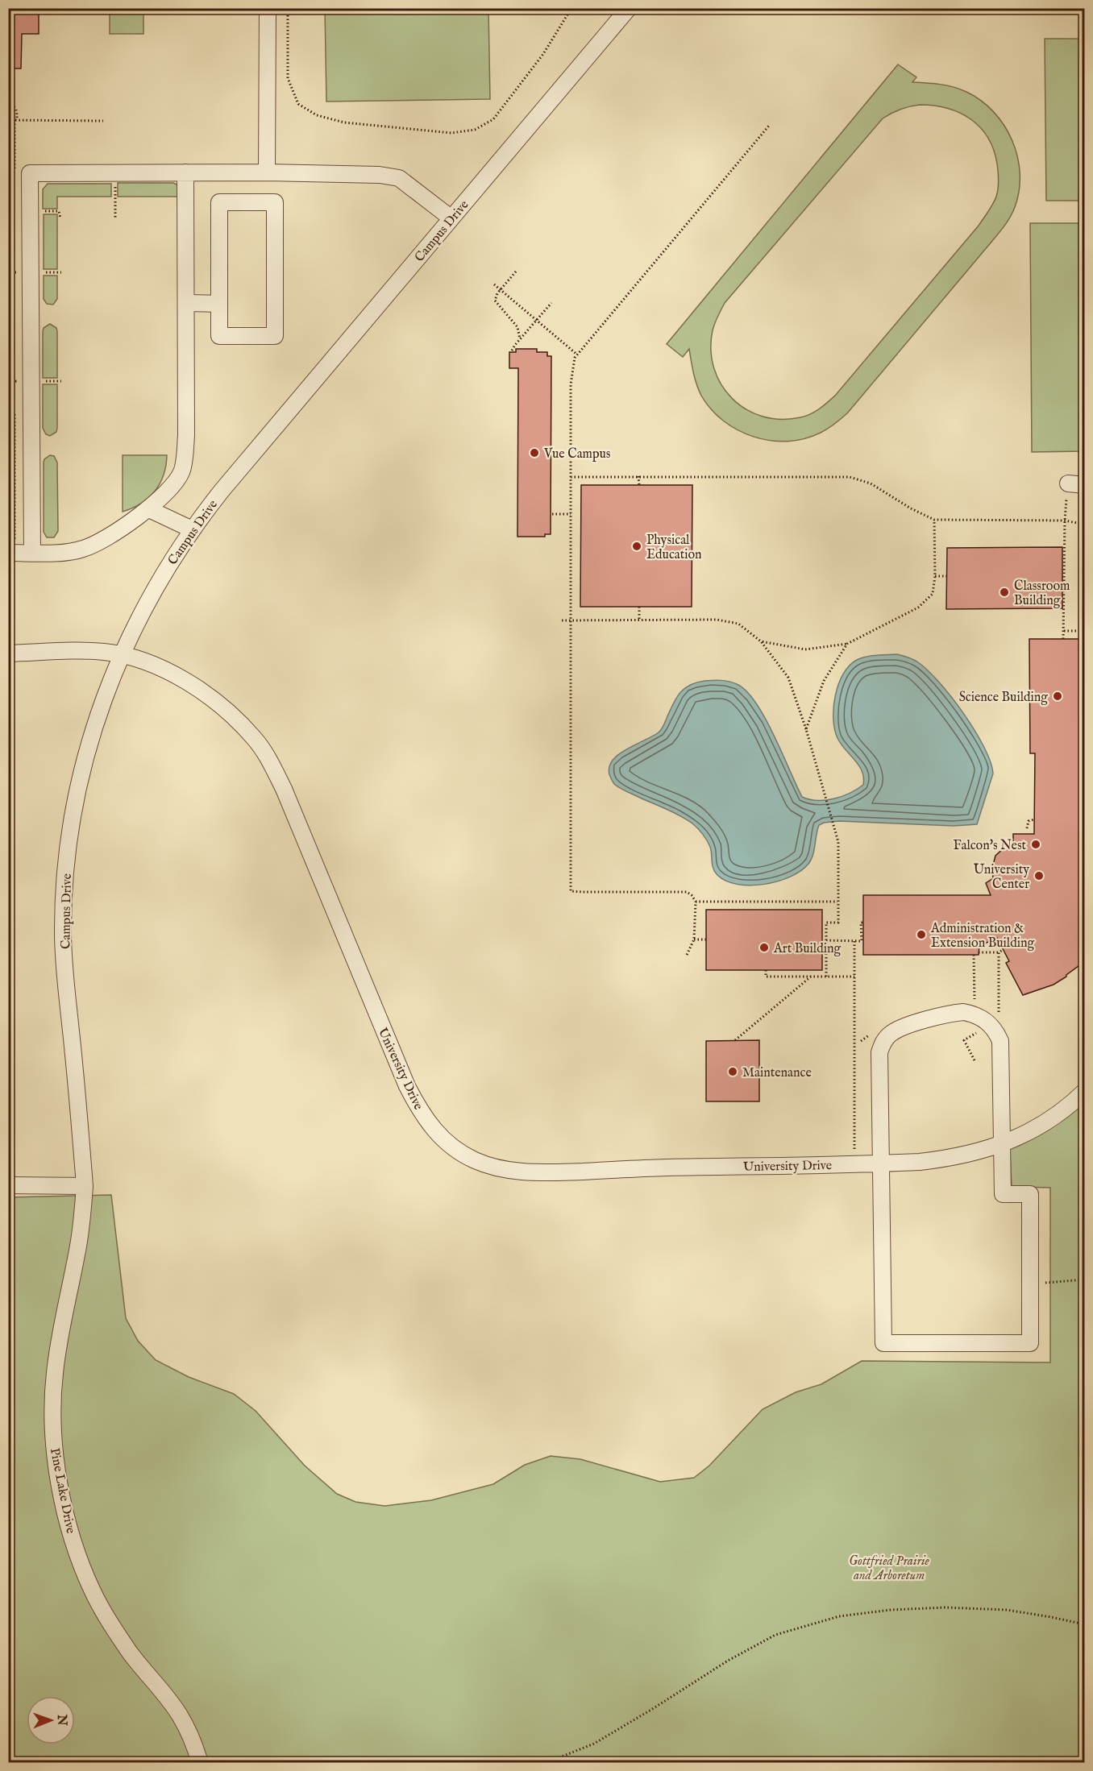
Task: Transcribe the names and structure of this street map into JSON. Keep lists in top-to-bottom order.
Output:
{
  "streets": {
    "street": ["Campus Drive", "University Drive", "Pine Lake Drive"]
  },
  "crossings": [
    ["Campus Drive", "University Drive"],
    ["Campus Drive", "Pine Lake Drive"]
  ],
  "parks": ["Gottfried Prairie and Arboretum"],
  "places": [
    "Vue Campus",
    "Physical Education",
    "Classroom Building",
    "Science Building",
    "Falcon's Nest",
    "University Center",
    "Administration & Extension Building",
    "Art Building",
    "Maintenance"
  ],
  "north": "right"
}
